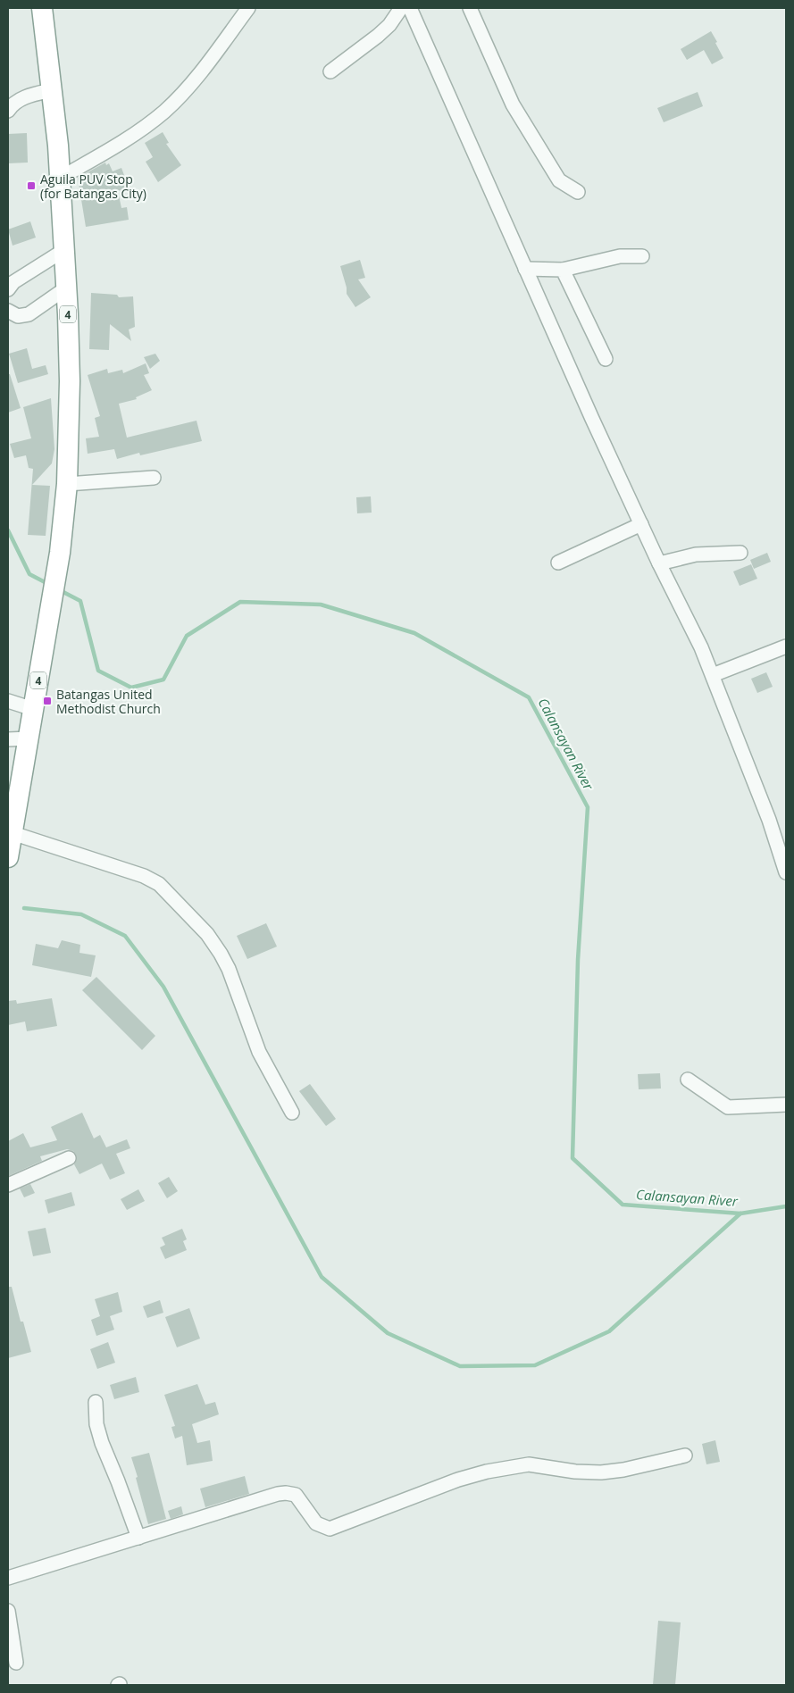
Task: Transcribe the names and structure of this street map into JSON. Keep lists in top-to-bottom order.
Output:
{
  "streets": {
    "highway": ["4"]
  },
  "water": ["Calansayan River"],
  "places": {
    "transit": ["Aguila PUV Stop (for Batangas City)", "Batangas United Methodist Church"]
  }
}
